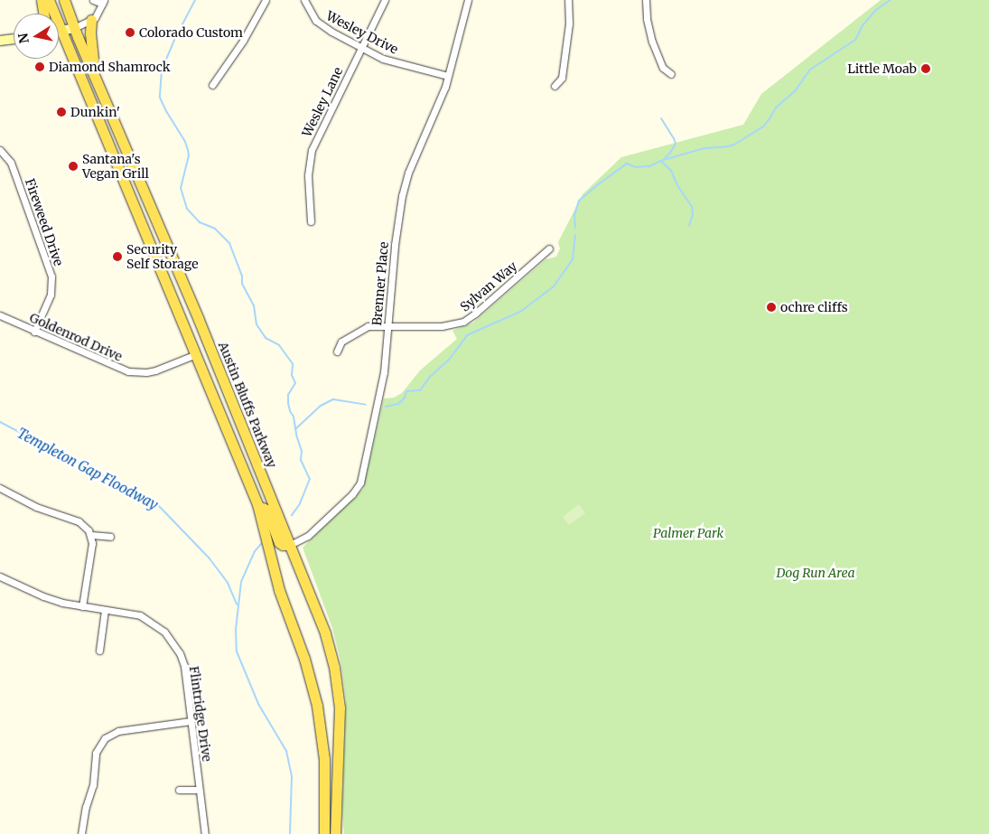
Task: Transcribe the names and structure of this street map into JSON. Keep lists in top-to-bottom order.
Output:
{
  "streets": {
    "main road": ["Austin Bluffs Parkway"],
    "street": [
      "Wesley Drive",
      "Wesley Lane",
      "Fireweed Drive",
      "Brenner Place",
      "Sylvan Way",
      "Goldenrod Drive",
      "Flintridge Drive"
    ]
  },
  "crossings": [
    ["Wesley Drive", "Wesley Lane"],
    ["Wesley Drive", "Brenner Place"],
    ["Fireweed Drive", "Goldenrod Drive"],
    ["Brenner Place", "Sylvan Way"],
    ["Brenner Place", "Austin Bluffs Parkway"]
  ],
  "water": ["Templeton Gap Floodway"],
  "parks": ["Palmer Park", "Dog Run Area"],
  "places": [
    "Colorado Custom",
    "Diamond Shamrock",
    "Little Moab",
    "Dunkin'",
    "Santana's Vegan Grill",
    "Security Self Storage",
    "ochre cliffs"
  ],
  "north": "left"
}
